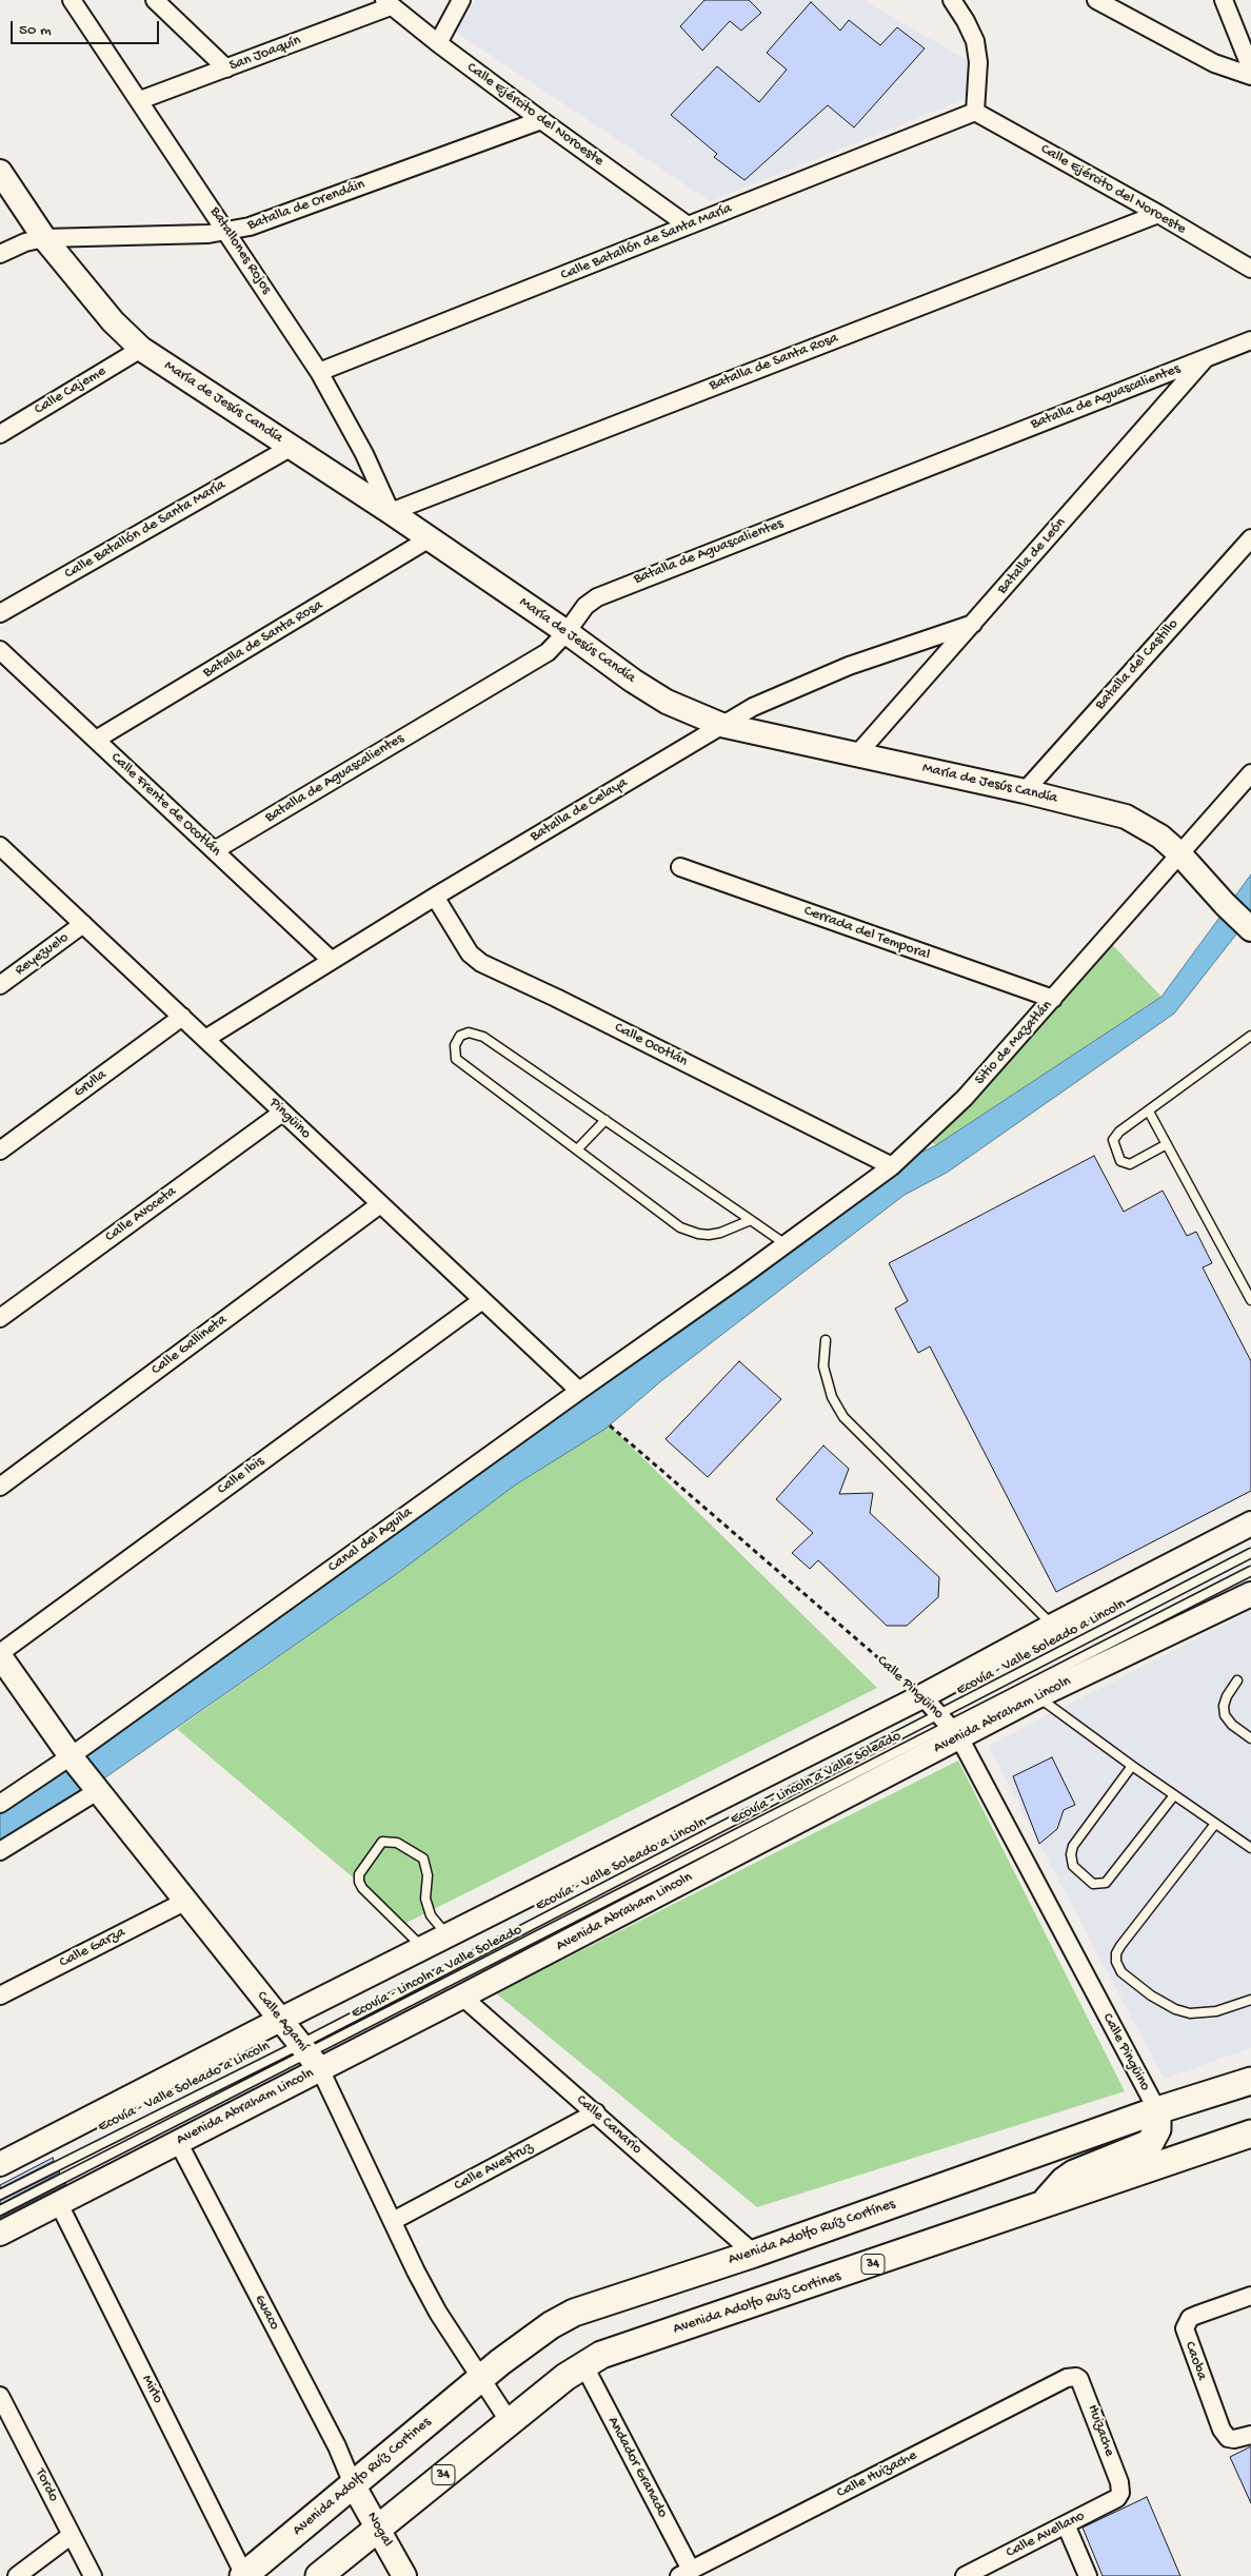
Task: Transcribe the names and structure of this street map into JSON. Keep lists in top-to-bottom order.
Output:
{
  "streets": {
    "main road": [
      "María de Jesús Candía",
      "Avenida Abraham Lincoln",
      "Calle Agamí",
      "Avenida Adolfo Ruíz Cortínes",
      "34",
      "Avenida Adolfo Ruíz Cortines",
      "Nogal"
    ],
    "street": [
      "San Joaquín",
      "Calle Ejército del Noroeste",
      "Batalla de Orendáin",
      "Calle Batallón de Santa María",
      "Batallones Rojos",
      "Batalla de Santa Rosa",
      "Calle Cajeme",
      "Batalla de Aguascalientes",
      "Batalla de León",
      "Batalla del Castillo",
      "Calle Frente de Ocotlán",
      "Batalla de Celaya",
      "Cerrada del Temporal",
      "Reyezuelo",
      "Sitio de Mazatlán",
      "Calle Ocotlán",
      "Grulla",
      "Pingüino",
      "Calle Avoceta",
      "Calle Gallineta",
      "Calle Ibis",
      "Canal del Aguila",
      "Calle Pingüino",
      "Calle Garza",
      "Calle Canario",
      "Calle Avestruz",
      "Guaco",
      "Caoba",
      "Mirlo",
      "Huizache",
      "Andador Granado",
      "Calle Huizache",
      "Tordo",
      "Calle Avellano"
    ],
    "lane": ["Ecovía - Valle Soleado a Lincoln", "Ecovía - Lincoln a Valle Soleado"]
  },
  "crossings": [
    ["San Joaquín", "Calle Ejército del Noroeste"],
    ["San Joaquín", "Batallones Rojos"],
    ["Calle Ejército del Noroeste", "Batalla de Orendáin"],
    ["Calle Ejército del Noroeste", "Calle Batallón de Santa María"],
    ["Calle Ejército del Noroeste", "Batalla de Santa Rosa"],
    ["Batalla de Orendáin", "Batallones Rojos"],
    ["Batalla de Orendáin", "María de Jesús Candía"],
    ["Calle Batallón de Santa María", "Batallones Rojos"],
    ["Calle Batallón de Santa María", "María de Jesús Candía"],
    ["Batallones Rojos", "Batalla de Santa Rosa"],
    ["Batallones Rojos", "María de Jesús Candía"],
    ["Batalla de Santa Rosa", "María de Jesús Candía"],
    ["Batalla de Santa Rosa", "Calle Frente de Ocotlán"],
    ["Calle Cajeme", "María de Jesús Candía"],
    ["Batalla de Aguascalientes", "María de Jesús Candía"],
    ["Batalla de Aguascalientes", "Batalla de León"],
    ["Batalla de Aguascalientes", "Calle Frente de Ocotlán"],
    ["María de Jesús Candía", "Batalla de León"],
    ["María de Jesús Candía", "Batalla del Castillo"],
    ["María de Jesús Candía", "Batalla de Celaya"],
    ["María de Jesús Candía", "Sitio de Mazatlán"],
    ["Batalla de León", "Batalla de Celaya"],
    ["Calle Frente de Ocotlán", "Batalla de Celaya"],
    ["Batalla de Celaya", "Calle Ocotlán"],
    ["Batalla de Celaya", "Pingüino"],
    ["Cerrada del Temporal", "Sitio de Mazatlán"],
    ["Reyezuelo", "Pingüino"],
    ["Sitio de Mazatlán", "Calle Ocotlán"],
    ["Sitio de Mazatlán", "Canal del Aguila"],
    ["Grulla", "Pingüino"],
    ["Pingüino", "Calle Avoceta"],
    ["Pingüino", "Calle Gallineta"],
    ["Pingüino", "Calle Ibis"],
    ["Pingüino", "Canal del Aguila"],
    ["Calle Ibis", "Calle Agamí"],
    ["Canal del Aguila", "Calle Agamí"],
    ["Ecovía - Valle Soleado a Lincoln", "Calle Pingüino"],
    ["Ecovía - Valle Soleado a Lincoln", "Avenida Abraham Lincoln"],
    ["Ecovía - Valle Soleado a Lincoln", "Ecovía - Lincoln a Valle Soleado"],
    ["Ecovía - Valle Soleado a Lincoln", "Calle Agamí"],
    ["Calle Pingüino", "Avenida Abraham Lincoln"],
    ["Calle Pingüino", "Ecovía - Lincoln a Valle Soleado"],
    ["Calle Pingüino", "Avenida Adolfo Ruíz Cortínes"],
    ["Avenida Abraham Lincoln", "Ecovía - Lincoln a Valle Soleado"],
    ["Avenida Abraham Lincoln", "Calle Agamí"],
    ["Avenida Abraham Lincoln", "Calle Canario"],
    ["Avenida Abraham Lincoln", "Guaco"],
    ["Avenida Abraham Lincoln", "Mirlo"],
    ["Ecovía - Lincoln a Valle Soleado", "Calle Agamí"],
    ["Calle Garza", "Calle Agamí"],
    ["Calle Agamí", "Calle Avestruz"],
    ["Calle Agamí", "Avenida Adolfo Ruíz Cortínes"],
    ["Calle Agamí", "Avenida Adolfo Ruíz Cortines"],
    ["Calle Canario", "Calle Avestruz"],
    ["Calle Canario", "Avenida Adolfo Ruíz Cortínes"],
    ["Avenida Adolfo Ruíz Cortínes", "Avenida Adolfo Ruíz Cortines"],
    ["Avenida Adolfo Ruíz Cortines", "Guaco"],
    ["Avenida Adolfo Ruíz Cortines", "Mirlo"],
    ["Avenida Adolfo Ruíz Cortines", "Andador Granado"],
    ["Avenida Adolfo Ruíz Cortines", "Nogal"],
    ["Guaco", "Nogal"],
    ["Huizache", "Calle Huizache"],
    ["Huizache", "Calle Avellano"],
    ["Andador Granado", "Calle Huizache"]
  ],
  "scale_bar": "50 m"
}
